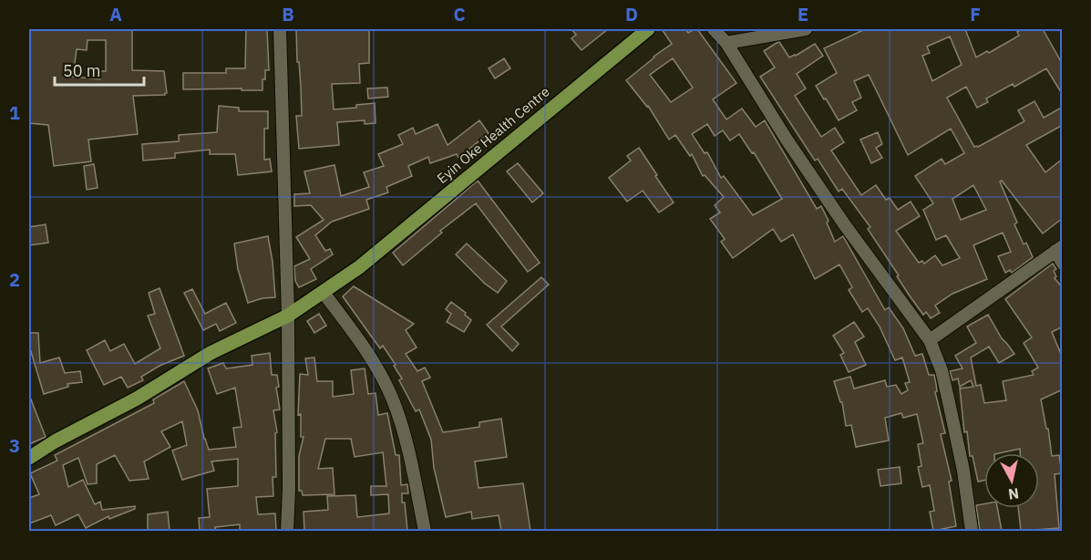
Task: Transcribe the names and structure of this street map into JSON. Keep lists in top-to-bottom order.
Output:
{
  "streets": {
    "main road": ["Eyin Oke Health Centre"]
  },
  "scale_bar": "50 m",
  "north": "bottom",
  "grid": {
    "columns": [
      "A",
      "B",
      "C",
      "D",
      "E",
      "F"
    ],
    "rows": ["1", "2", "3"]
  }
}
